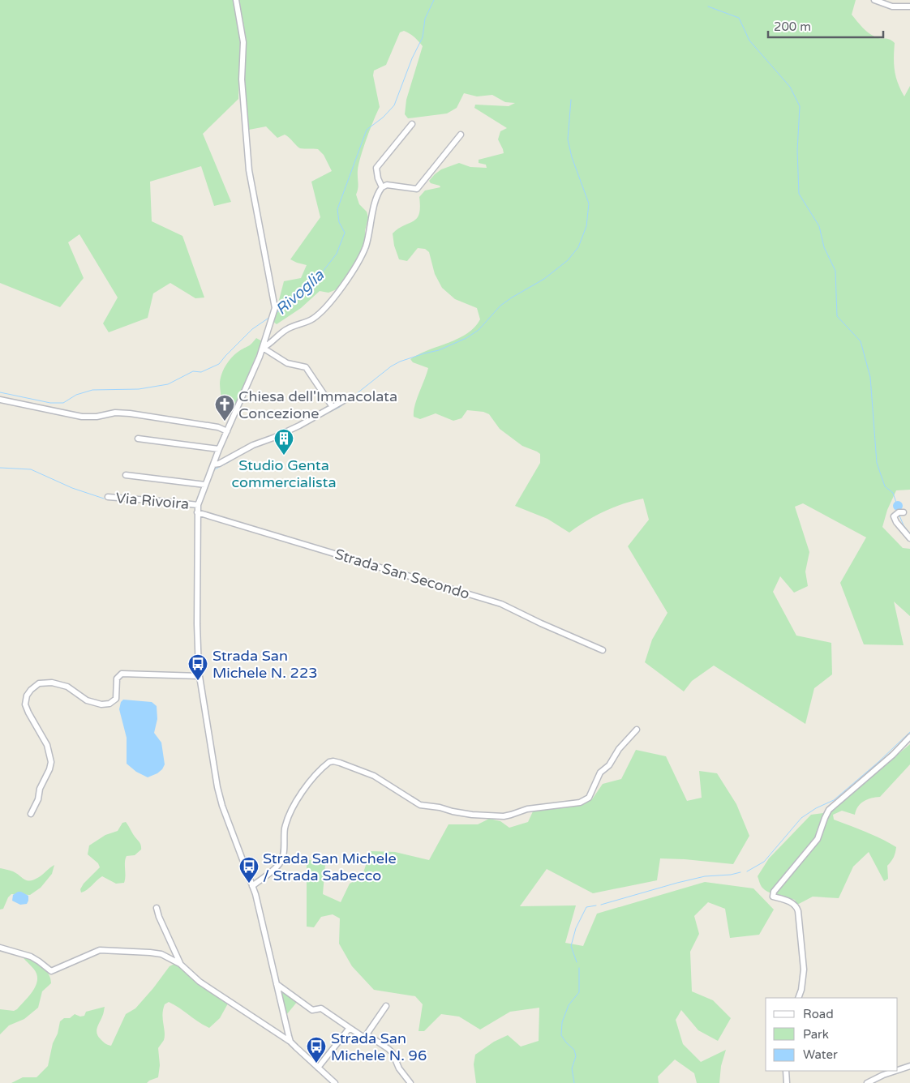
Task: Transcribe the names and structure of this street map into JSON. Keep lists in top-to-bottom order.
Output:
{
  "streets": {
    "street": ["Via Rivoira", "Strada San Secondo"]
  },
  "water": ["Rivoglia"],
  "places": {
    "church": ["Chiesa dell′Immacolata Concezione"],
    "building": ["Studio Genta commercialista"],
    "bus stop": ["Strada San Michele N. 223", "Strada San Michele / Strada Sabecco", "Strada San Michele N. 96"]
  },
  "legend": ["Road", "Park", "Water"],
  "scale_bar": "200 m"
}
